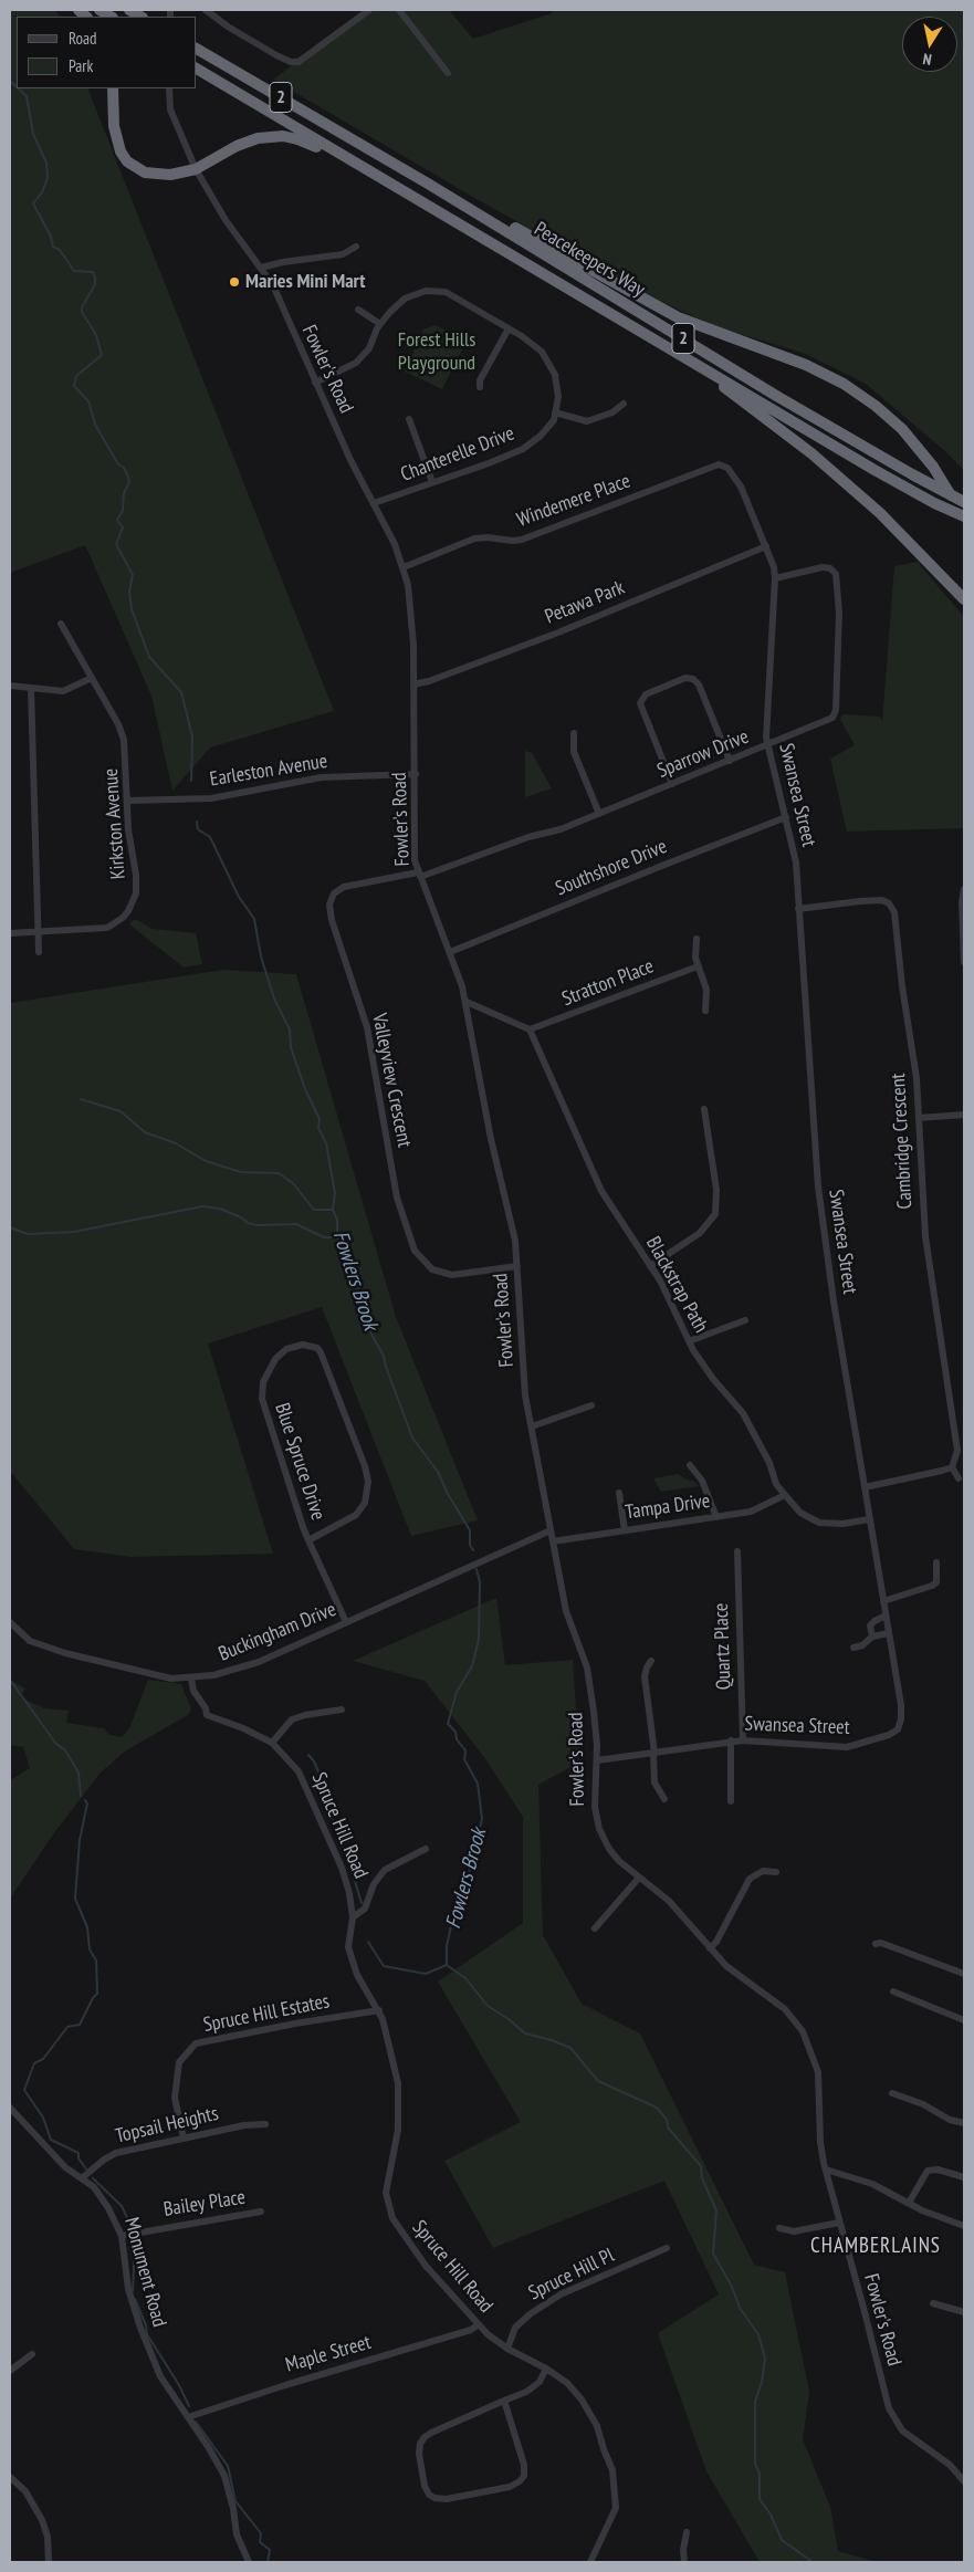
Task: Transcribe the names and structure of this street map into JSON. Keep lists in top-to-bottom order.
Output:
{
  "streets": {
    "highway": ["2", "Peacekeepers Way"],
    "street": [
      "Fowler's Road",
      "Chanterelle Drive",
      "Windemere Place",
      "Petawa Park",
      "Sparrow Drive",
      "Earleston Avenue",
      "Swansea Street",
      "Kirkston Avenue",
      "Southshore Drive",
      "Stratton Place",
      "Valleyview Crescent",
      "Cambridge Crescent",
      "Blackstrap Path",
      "Blue Spruce Drive",
      "Tampa Drive",
      "Buckingham Drive",
      "Quartz Place",
      "Spruce Hill Road",
      "Spruce Hill Estates",
      "Topsail Heights",
      "Bailey Place",
      "Monument Road",
      "Spruce Hill Pl",
      "Maple Street"
    ]
  },
  "crossings": [
    ["Fowler's Road", "Chanterelle Drive"],
    ["Fowler's Road", "Windemere Place"],
    ["Fowler's Road", "Petawa Park"],
    ["Fowler's Road", "Sparrow Drive"],
    ["Fowler's Road", "Earleston Avenue"],
    ["Fowler's Road", "Swansea Street"],
    ["Fowler's Road", "Southshore Drive"],
    ["Fowler's Road", "Valleyview Crescent"],
    ["Fowler's Road", "Tampa Drive"],
    ["Fowler's Road", "Buckingham Drive"],
    ["Windemere Place", "Swansea Street"],
    ["Petawa Park", "Swansea Street"],
    ["Sparrow Drive", "Swansea Street"],
    ["Sparrow Drive", "Valleyview Crescent"],
    ["Earleston Avenue", "Kirkston Avenue"],
    ["Swansea Street", "Southshore Drive"],
    ["Swansea Street", "Cambridge Crescent"],
    ["Swansea Street", "Blackstrap Path"],
    ["Swansea Street", "Quartz Place"],
    ["Stratton Place", "Blackstrap Path"],
    ["Blackstrap Path", "Tampa Drive"],
    ["Blue Spruce Drive", "Buckingham Drive"],
    ["Buckingham Drive", "Spruce Hill Road"],
    ["Spruce Hill Road", "Spruce Hill Estates"],
    ["Spruce Hill Road", "Spruce Hill Pl"],
    ["Spruce Hill Road", "Maple Street"],
    ["Spruce Hill Estates", "Topsail Heights"],
    ["Topsail Heights", "Monument Road"],
    ["Bailey Place", "Monument Road"],
    ["Monument Road", "Maple Street"]
  ],
  "districts": ["CHAMBERLAINS"],
  "water": ["Fowlers Brook"],
  "parks": ["Forest Hills Playground"],
  "places": ["Maries Mini Mart"],
  "legend": ["Road", "Park"],
  "north": "bottom"
}
